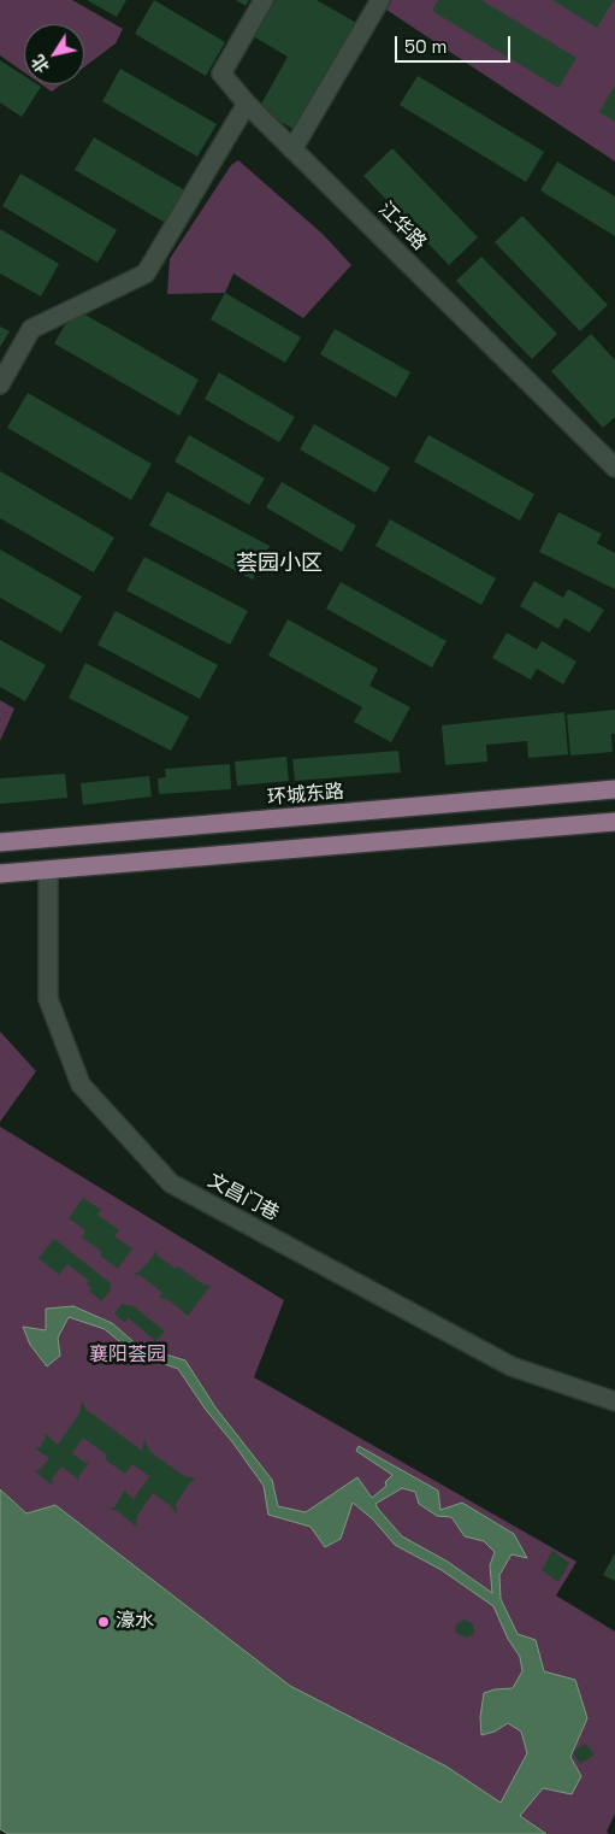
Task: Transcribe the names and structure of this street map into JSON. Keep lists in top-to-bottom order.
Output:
{
  "streets": {
    "main road": ["环城东路"],
    "street": ["江华路", "文昌门巷"]
  },
  "districts": ["荟园小区"],
  "parks": ["襄阳荟园"],
  "places": ["濠水"],
  "scale_bar": "50 m",
  "north": "bottom left"
}
